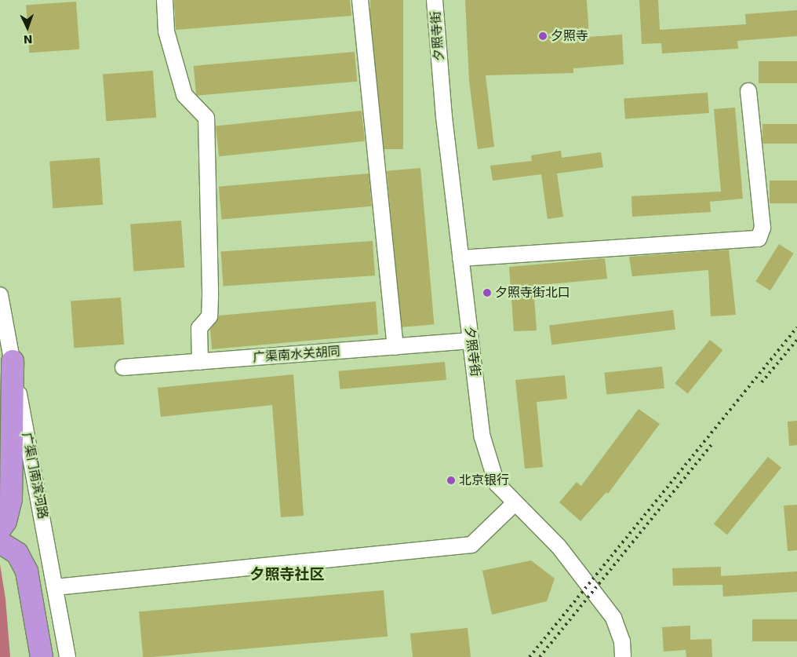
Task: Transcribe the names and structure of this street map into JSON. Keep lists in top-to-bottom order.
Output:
{
  "streets": {
    "street": ["夕照寺街", "广渠南水关胡同", "广渠门南滨河路"]
  },
  "crossings": [
    ["夕照寺街", "广渠南水关胡同"]
  ],
  "districts": ["夕照寺社区"],
  "places": ["夕照寺", "夕照寺街北口", "北京银行"],
  "north": "bottom"
}
